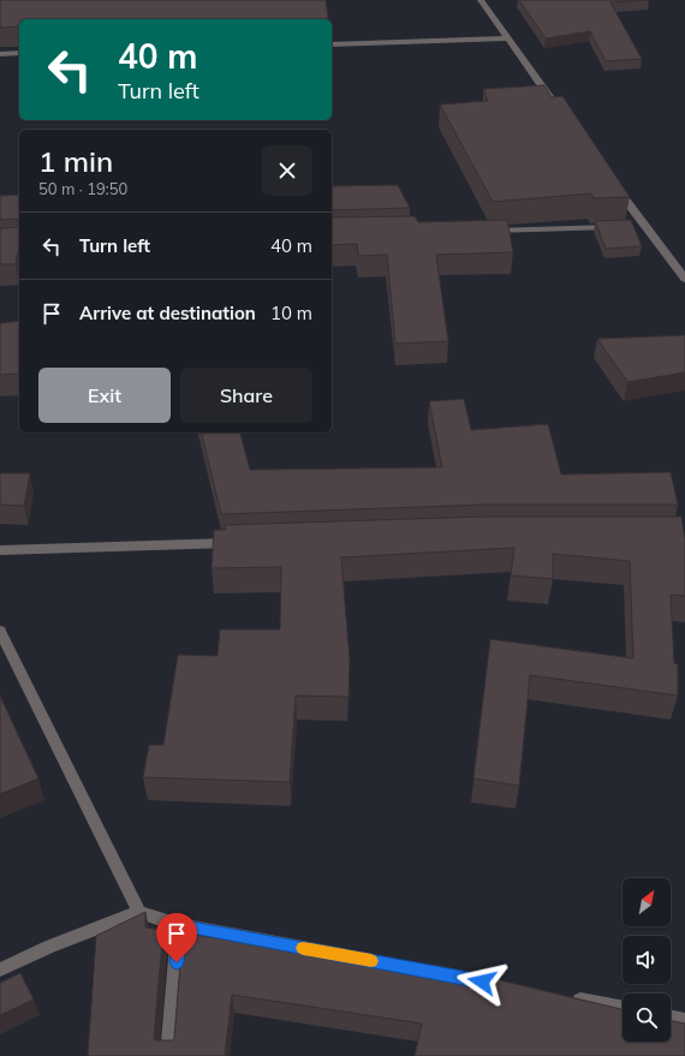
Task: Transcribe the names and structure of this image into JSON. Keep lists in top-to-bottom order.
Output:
{
  "north": "top right",
  "page": {
    "turn": ["40 m", "Turn left"],
    "heading": ["1 min", "50 m · 19:50"],
    "list": [
      {
        "name": "Turn left",
        "value": "40 m"
      },
      {
        "name": "Arrive at destination",
        "value": "10 m"
      }
    ],
    "buttons": ["Exit", "Share"]
  }
}
